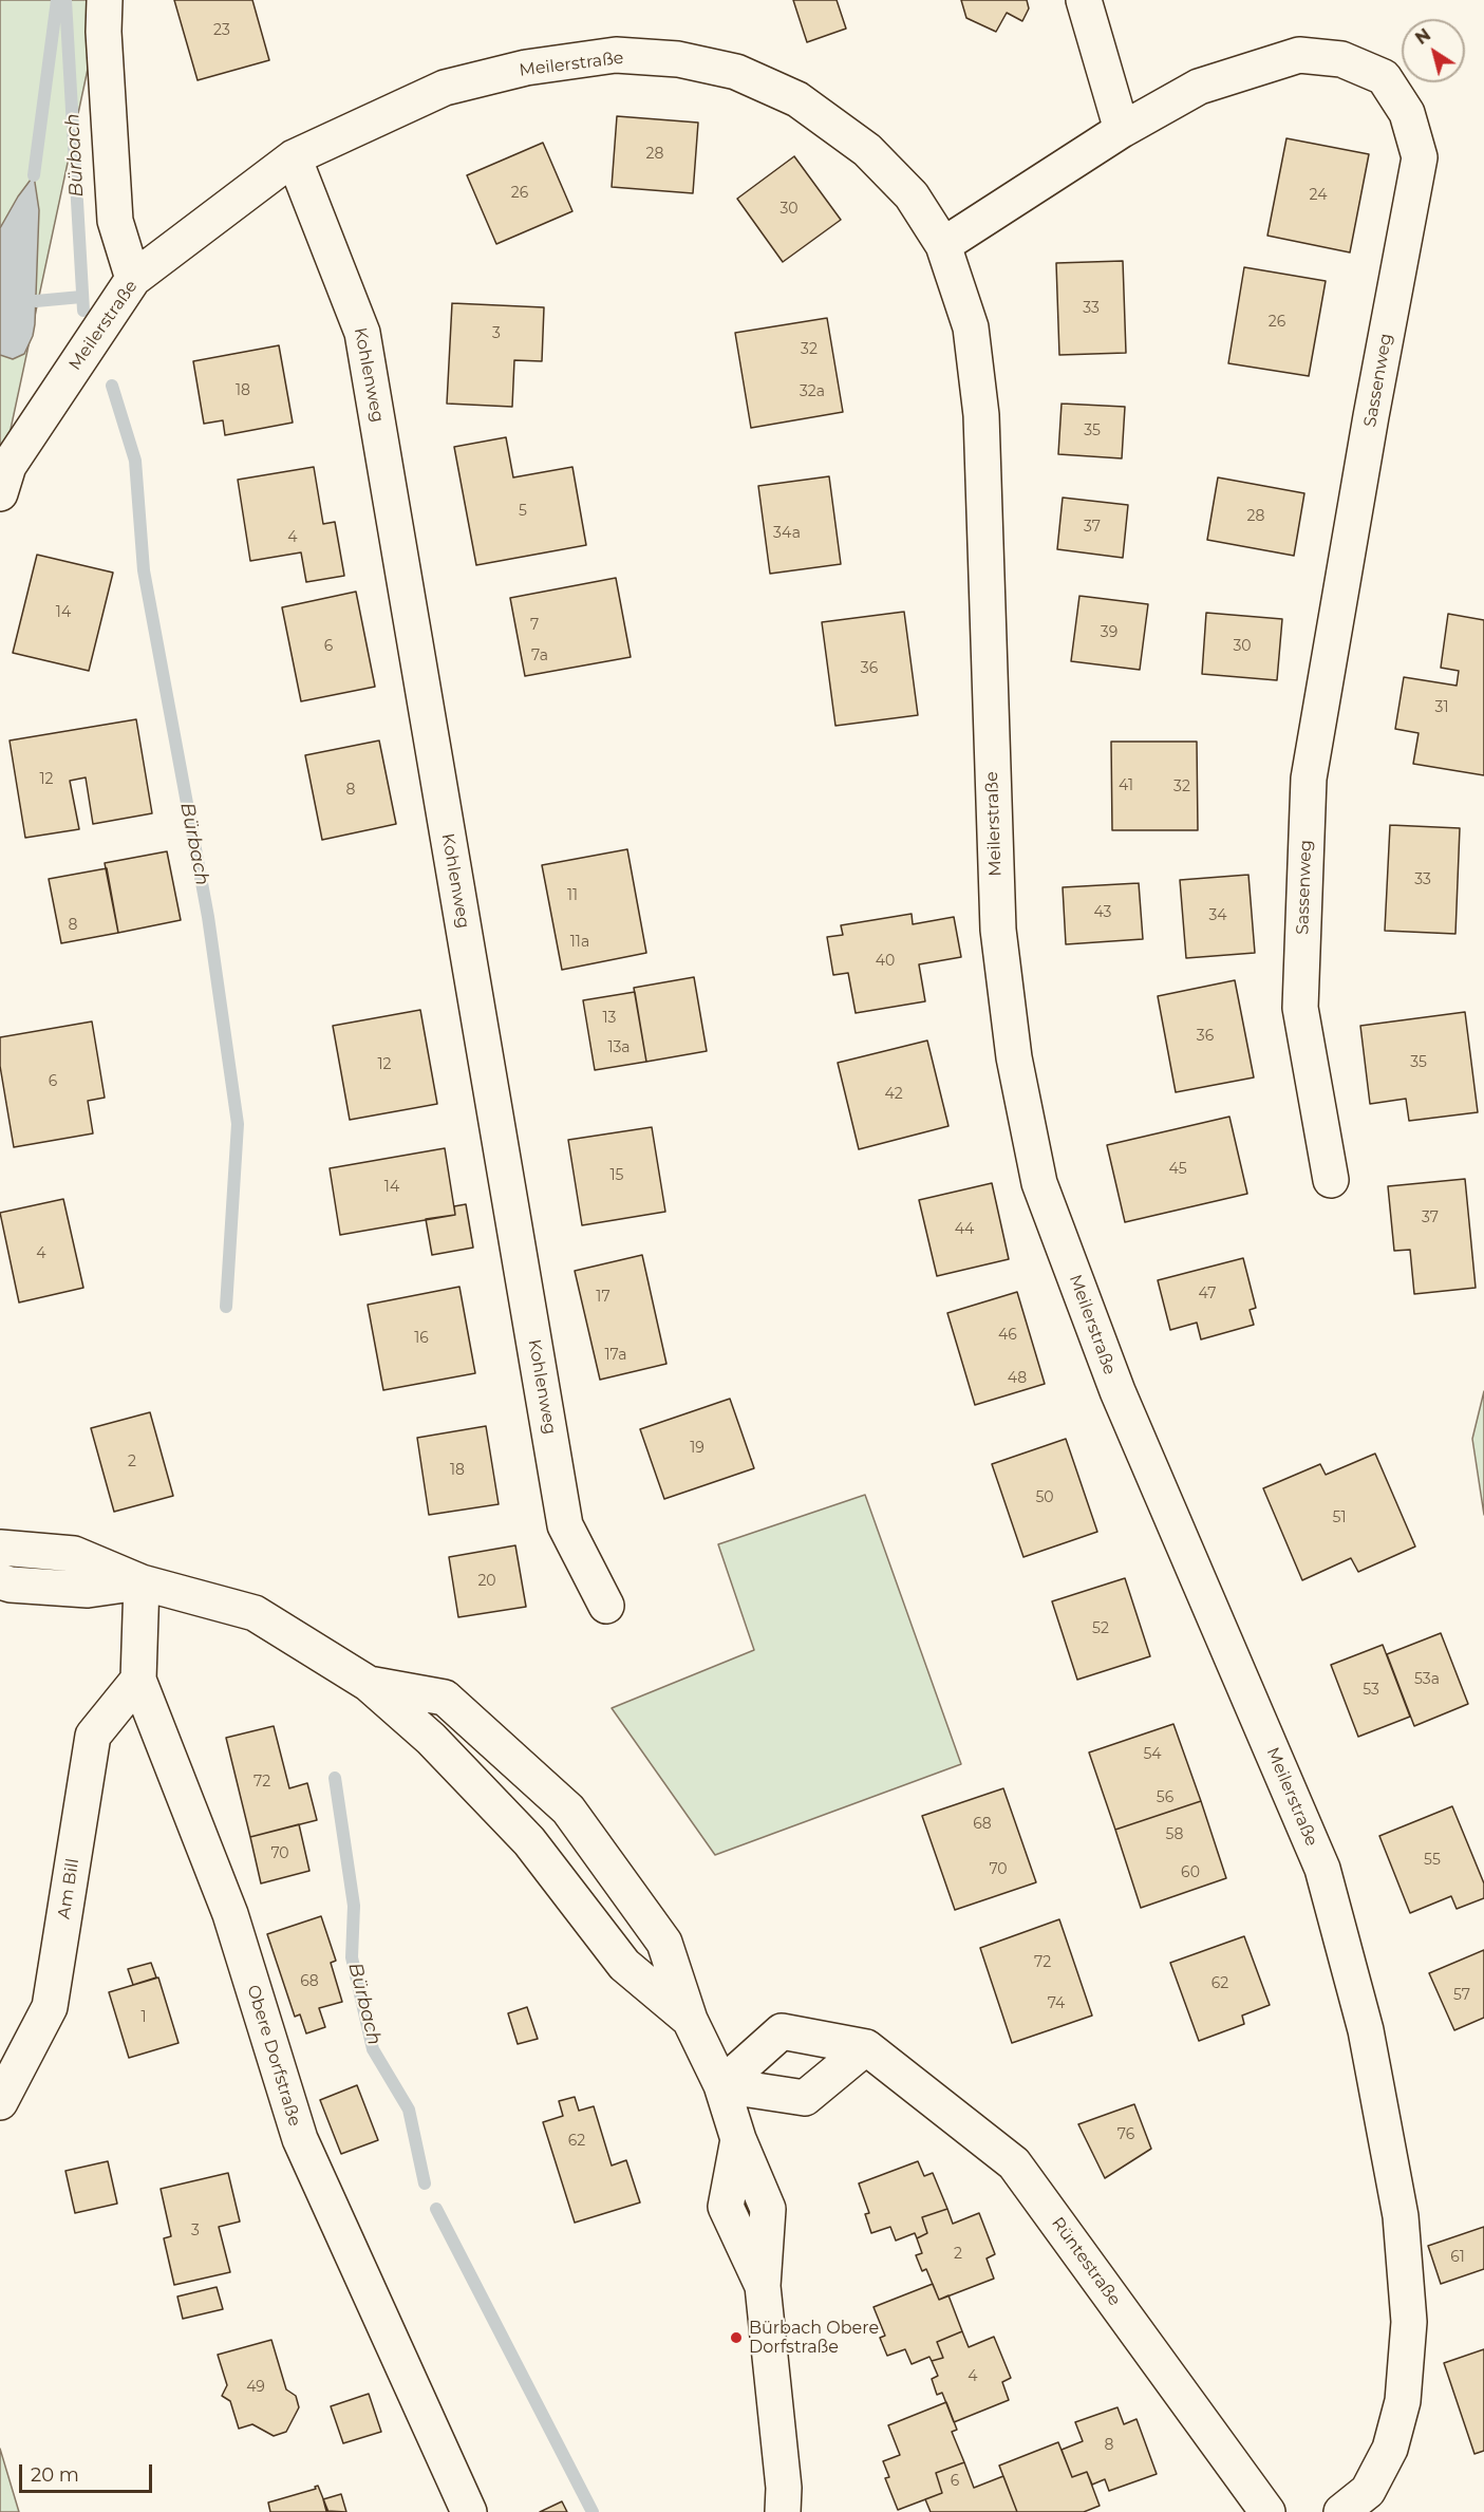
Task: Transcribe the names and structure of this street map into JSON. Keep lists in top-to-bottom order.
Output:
{
  "streets": {
    "street": [
      "Meilerstraße",
      "Kohlenweg",
      "Sassenweg",
      "Am Bill",
      "Obere Dorfstraße",
      "Rüntestraße"
    ]
  },
  "crossings": [
    ["Meilerstraße", "Kohlenweg"],
    ["Meilerstraße", "Sassenweg"],
    ["Am Bill", "Obere Dorfstraße"]
  ],
  "water": ["Bürbach"],
  "places": ["Bürbach Obere Dorfstraße"],
  "house_numbers": [
    "23",
    "28",
    "26",
    "24",
    "30",
    "33",
    "26",
    "3",
    "32",
    "18",
    "32a",
    "35",
    "5",
    "28",
    "37",
    "34a",
    "4",
    "14",
    "7",
    "39",
    "6",
    "30",
    "7a",
    "36",
    "31",
    "12",
    "41",
    "32",
    "8",
    "33",
    "11",
    "43",
    "34",
    "8",
    "11a",
    "40",
    "13",
    "36",
    "13a",
    "35",
    "12",
    "6",
    "42",
    "45",
    "15",
    "14",
    "37",
    "44",
    "4",
    "47",
    "17",
    "46",
    "16",
    "17a",
    "48",
    "19",
    "2",
    "18",
    "50",
    "51",
    "20",
    "52",
    "53a",
    "53",
    "54",
    "72",
    "56",
    "68",
    "58",
    "70",
    "55",
    "70",
    "60",
    "72",
    "68",
    "62",
    "57",
    "74",
    "1",
    "76",
    "62",
    "3",
    "2",
    "61",
    "4",
    "49",
    "8",
    "6"
  ],
  "scale_bar": "20 m",
  "north": "top left"
}
